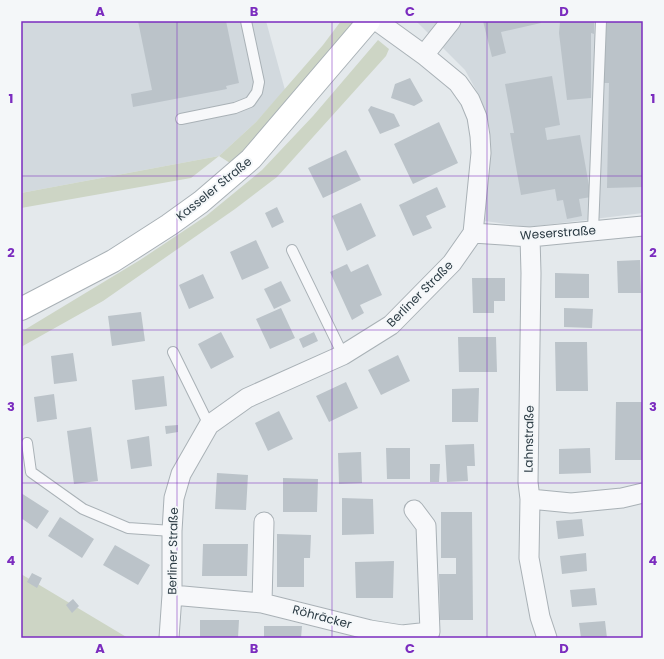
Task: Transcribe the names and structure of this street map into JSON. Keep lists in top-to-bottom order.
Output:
{
  "streets": {
    "main road": ["Kasseler Straße"],
    "street": [
      "Weserstraße",
      "Berliner Straße",
      "Lahnstraße",
      "Röhräcker"
    ]
  },
  "crossings": [
    ["Weserstraße", "Berliner Straße"],
    ["Weserstraße", "Lahnstraße"],
    ["Berliner Straße", "Röhräcker"]
  ],
  "grid": {
    "columns": [
      "A",
      "B",
      "C",
      "D"
    ],
    "rows": [
      "1",
      "2",
      "3",
      "4"
    ]
  }
}
